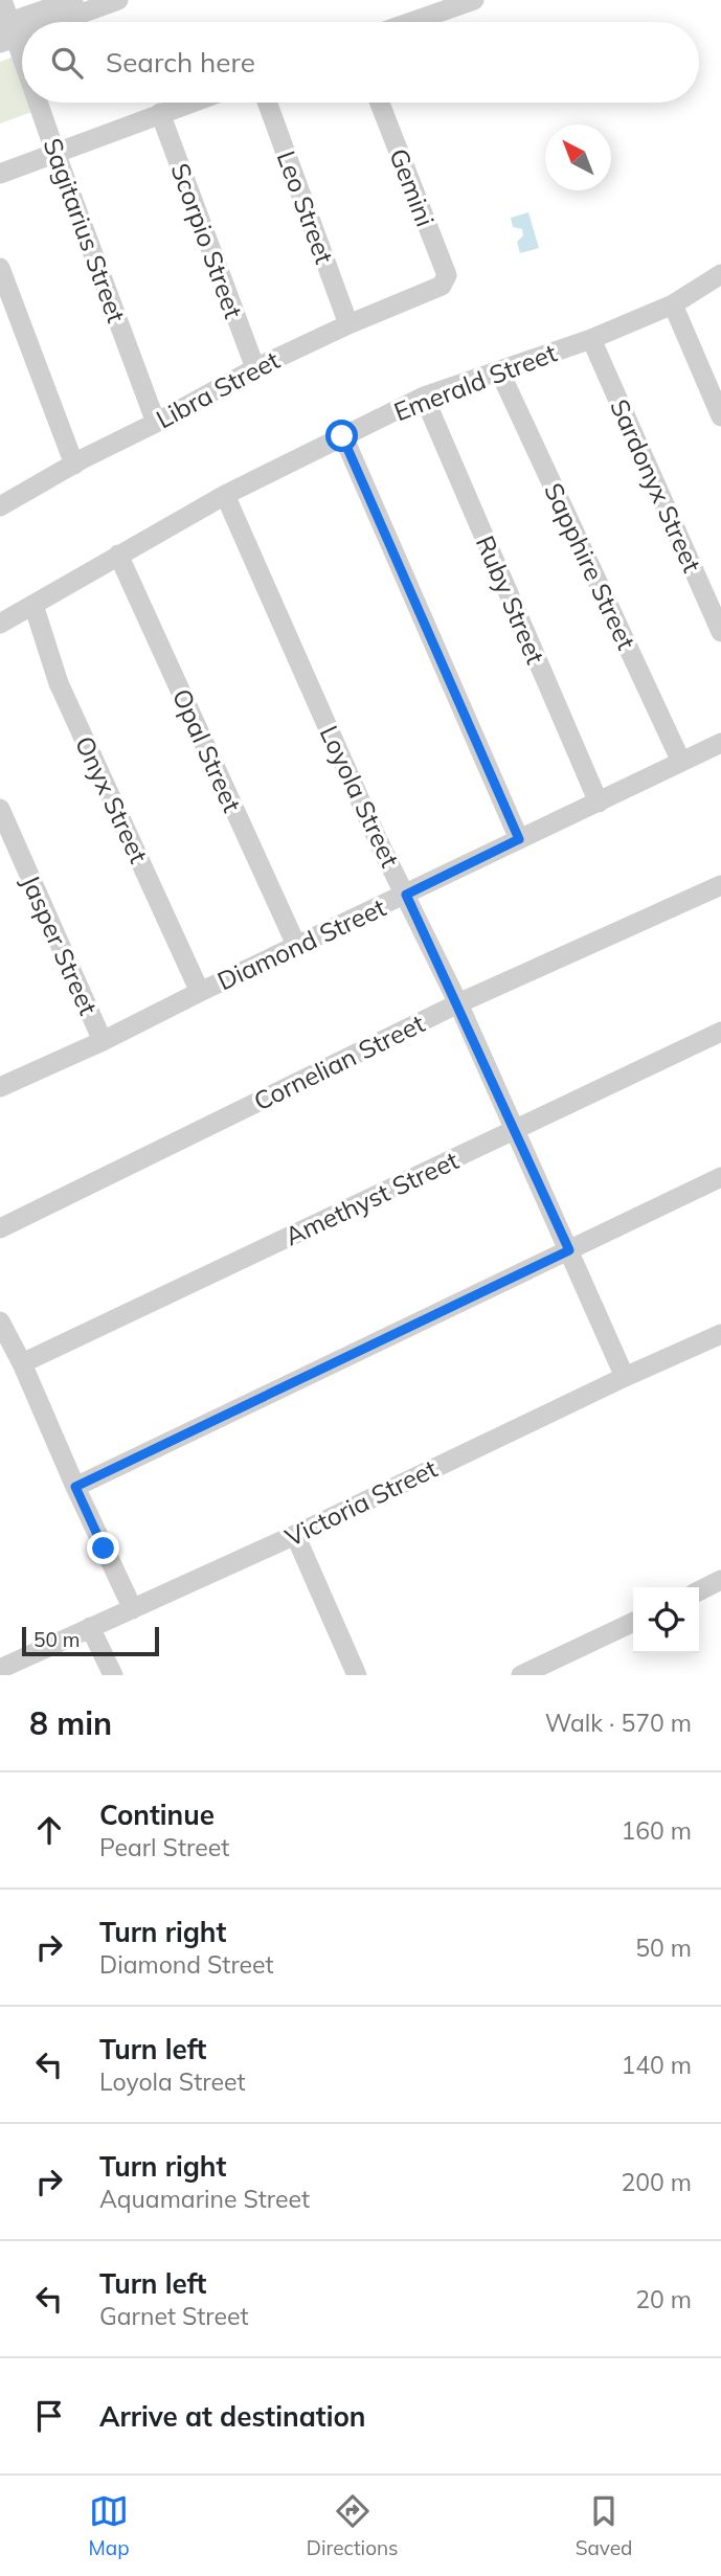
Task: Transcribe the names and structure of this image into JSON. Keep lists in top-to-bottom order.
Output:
{
  "streets": {
    "street": [
      "Gemini",
      "Leo Street",
      "Sagitarius Street",
      "Scorpio Street",
      "Emerald Street",
      "Libra Street",
      "Sardonyx Street",
      "Sapphire Street",
      "Ruby Street",
      "Opal Street",
      "Loyola Street",
      "Onyx Street",
      "Diamond Street",
      "Jasper Street",
      "Cornelian Street",
      "Amethyst Street",
      "Victoria Street"
    ]
  },
  "crossings": [
    ["Gemini", "Libra Street"],
    ["Leo Street", "Libra Street"],
    ["Sagitarius Street", "Libra Street"],
    ["Scorpio Street", "Libra Street"],
    ["Emerald Street", "Sardonyx Street"],
    ["Emerald Street", "Sapphire Street"],
    ["Emerald Street", "Ruby Street"],
    ["Emerald Street", "Opal Street"],
    ["Emerald Street", "Loyola Street"],
    ["Emerald Street", "Onyx Street"],
    ["Sapphire Street", "Diamond Street"],
    ["Ruby Street", "Diamond Street"],
    ["Opal Street", "Diamond Street"],
    ["Loyola Street", "Diamond Street"],
    ["Loyola Street", "Cornelian Street"],
    ["Loyola Street", "Amethyst Street"],
    ["Loyola Street", "Victoria Street"],
    ["Onyx Street", "Diamond Street"],
    ["Diamond Street", "Jasper Street"]
  ],
  "scale_bar": "50 m",
  "north": "top left",
  "page": {
    "search": "Search here",
    "scale": "50 m",
    "heading": ["8 min", "Walk · 570 m"],
    "list": [
      ["Continue", "Pearl Street", "160 m"],
      ["Turn right", "Diamond Street", "50 m"],
      ["Turn left", "Loyola Street", "140 m"],
      ["Turn right", "Aquamarine Street", "200 m"],
      ["Turn left", "Garnet Street", "20 m"],
      "Arrive at destination"
    ],
    "nav": ["Map", "Directions", "Saved"]
  }
}
